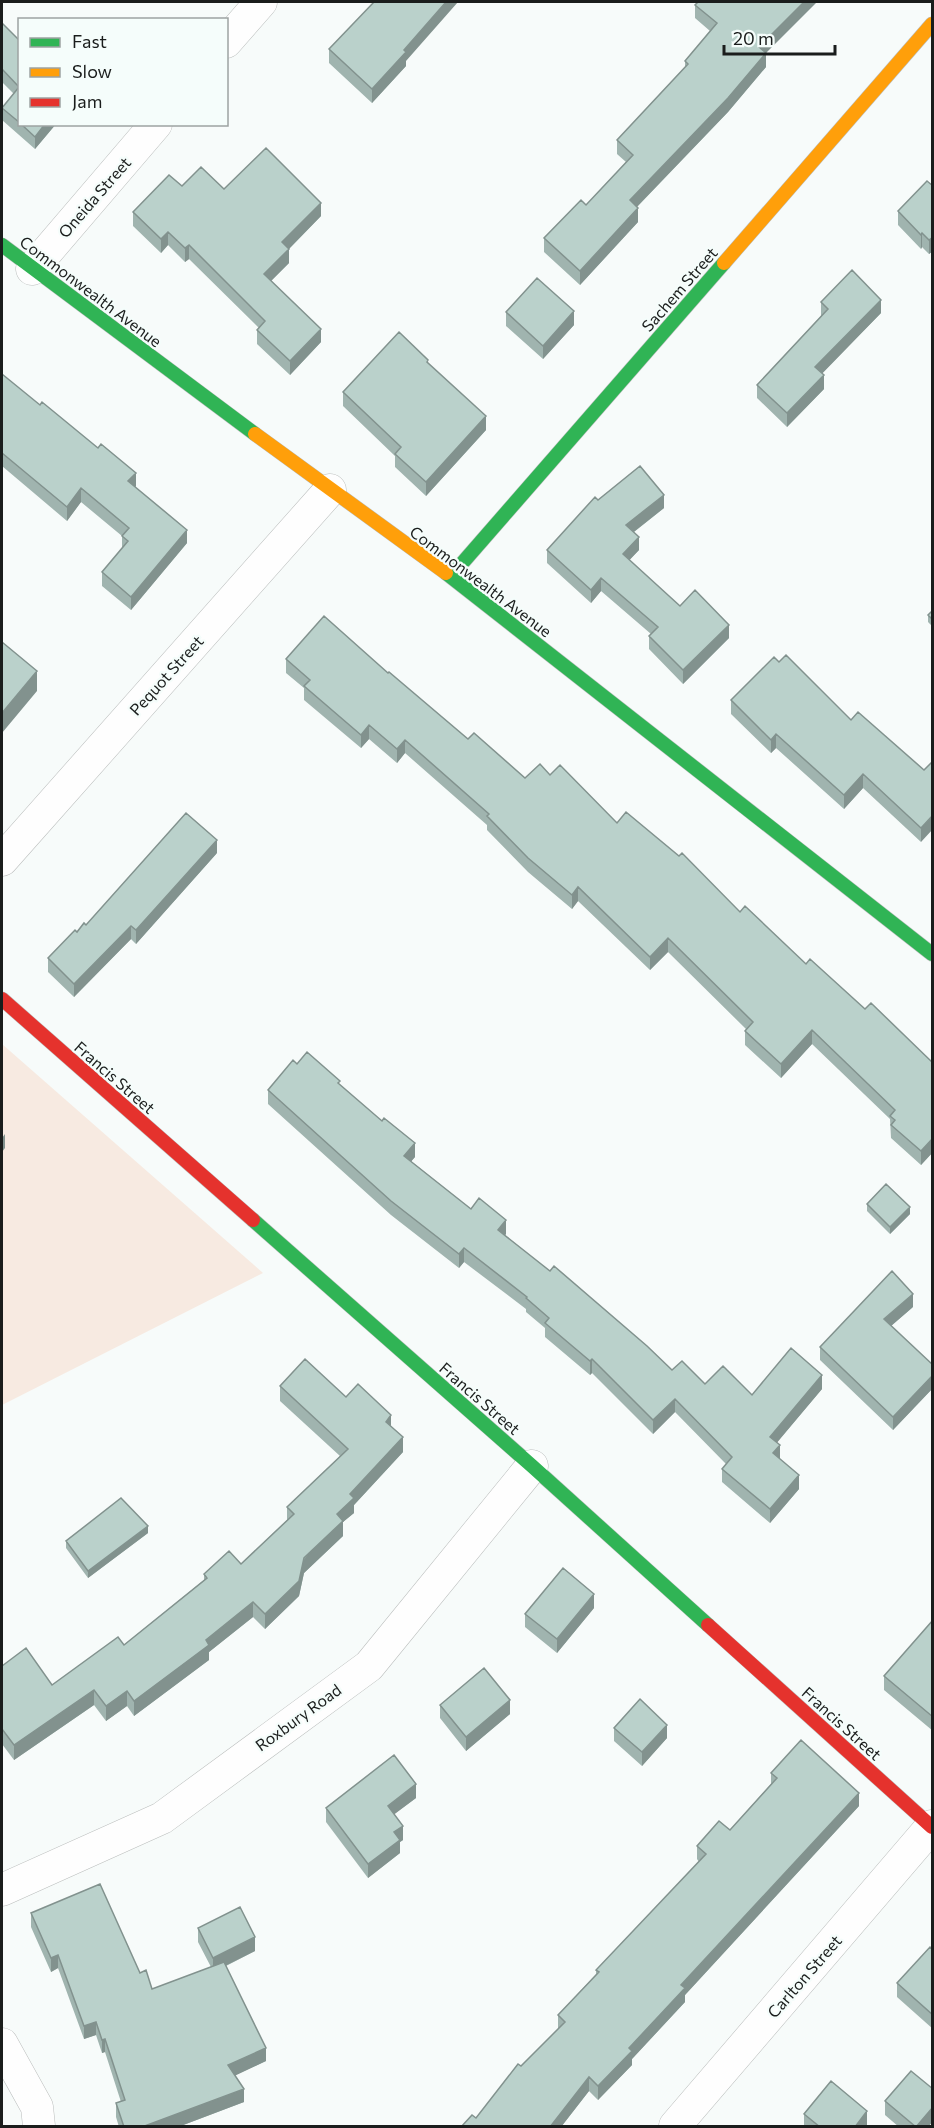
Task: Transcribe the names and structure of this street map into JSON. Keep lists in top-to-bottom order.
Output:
{
  "streets": {
    "street": [
      "Oneida Street",
      "Sachem Street",
      "Commonwealth Avenue",
      "Pequot Street",
      "Francis Street",
      "Roxbury Road",
      "Carlton Street"
    ]
  },
  "crossings": [
    ["Oneida Street", "Commonwealth Avenue"],
    ["Sachem Street", "Commonwealth Avenue"],
    ["Commonwealth Avenue", "Pequot Street"],
    ["Francis Street", "Roxbury Road"],
    ["Francis Street", "Carlton Street"]
  ],
  "legend": ["Fast", "Slow", "Jam"],
  "scale_bar": "20 m"
}
